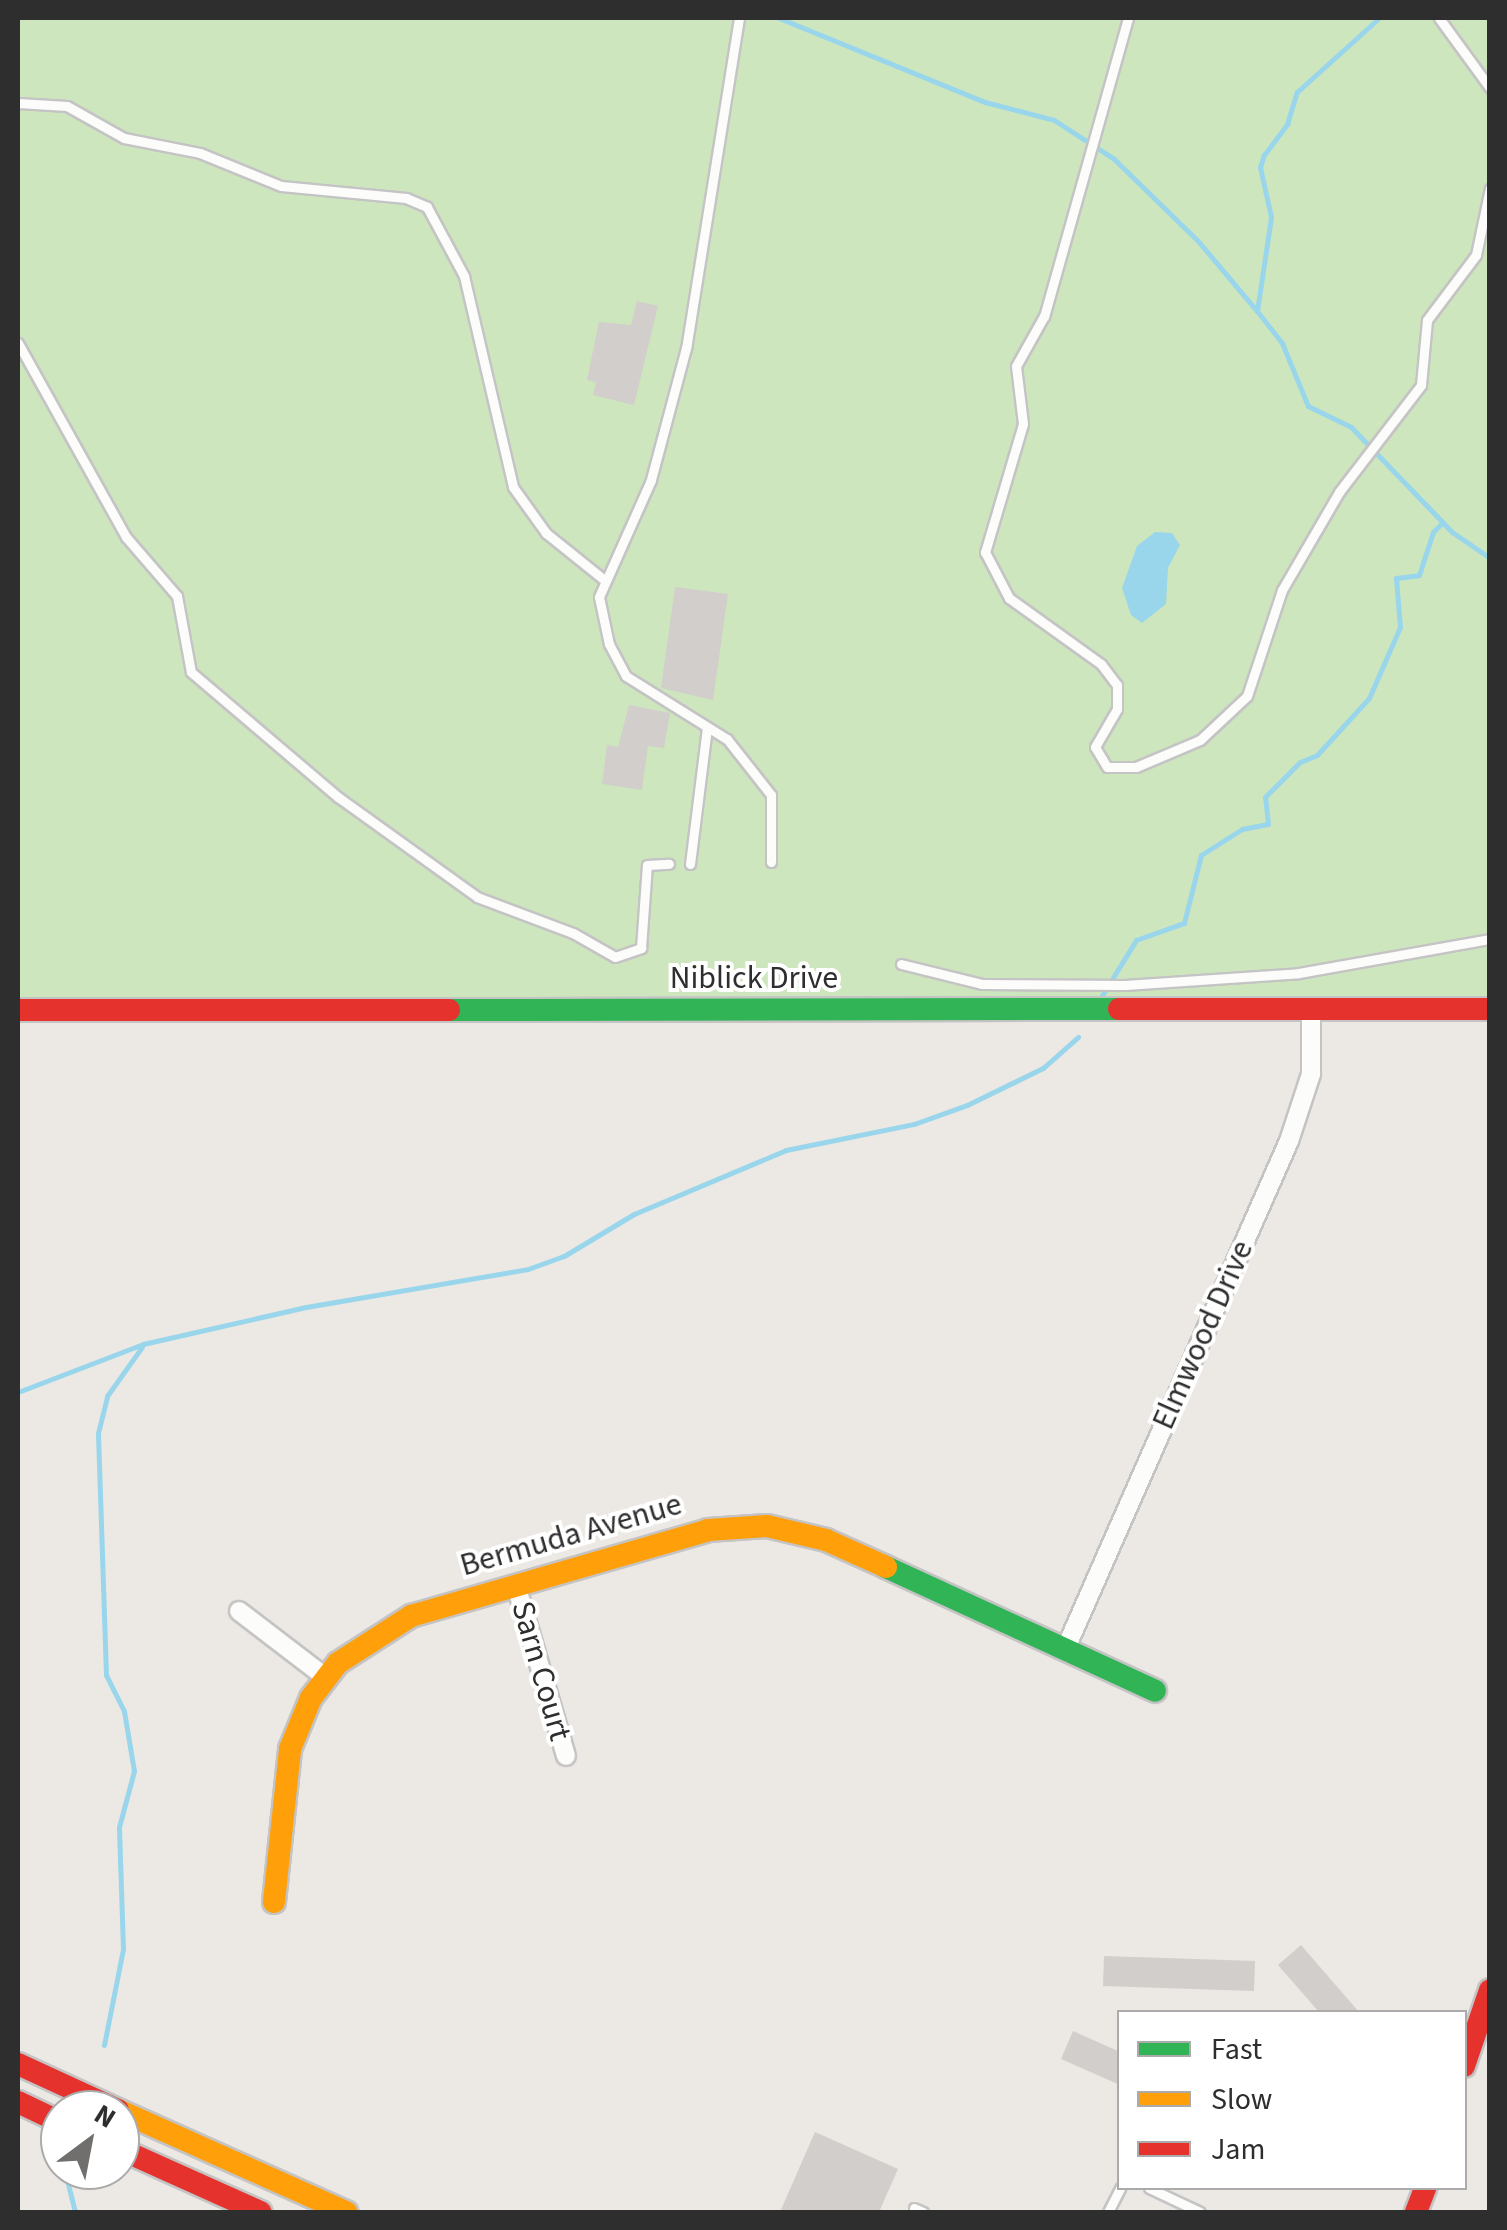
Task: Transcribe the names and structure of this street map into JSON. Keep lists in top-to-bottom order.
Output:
{
  "streets": {
    "street": [
      "Niblick Drive",
      "Elmwood Drive",
      "Bermuda Avenue",
      "Sarn Court"
    ]
  },
  "crossings": [
    ["Niblick Drive", "Elmwood Drive"],
    ["Elmwood Drive", "Bermuda Avenue"],
    ["Bermuda Avenue", "Sarn Court"]
  ],
  "legend": ["Fast", "Slow", "Jam"],
  "north": "top right"
}
